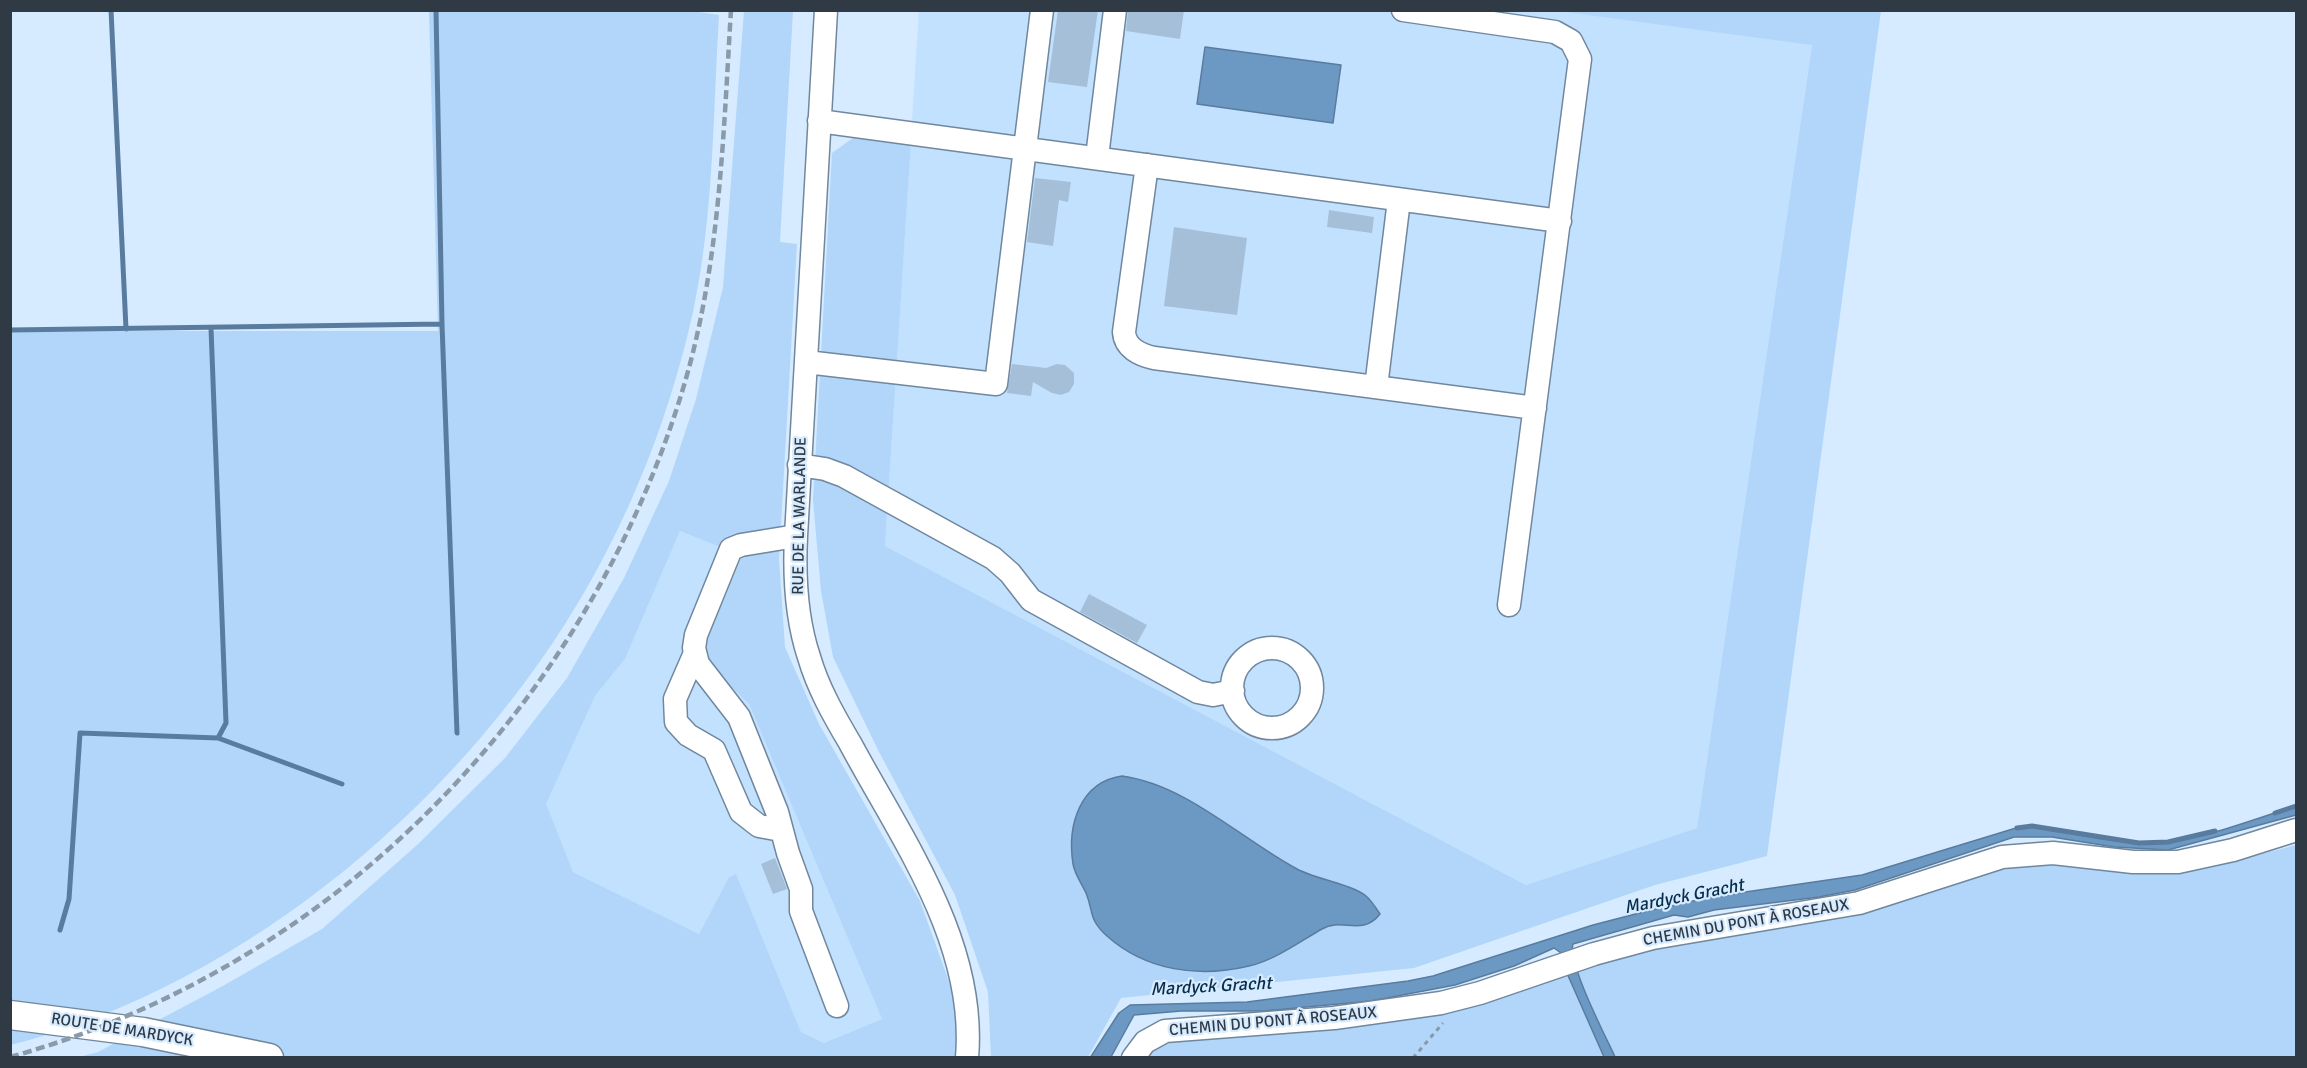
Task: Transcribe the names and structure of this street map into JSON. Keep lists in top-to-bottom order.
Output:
{
  "streets": {
    "main road": ["ROUTE DE MARDYCK"],
    "street": ["RUE DE LA WARLANDE", "CHEMIN DU PONT À ROSEAUX"]
  },
  "water": ["Mardyck Gracht"]
}
